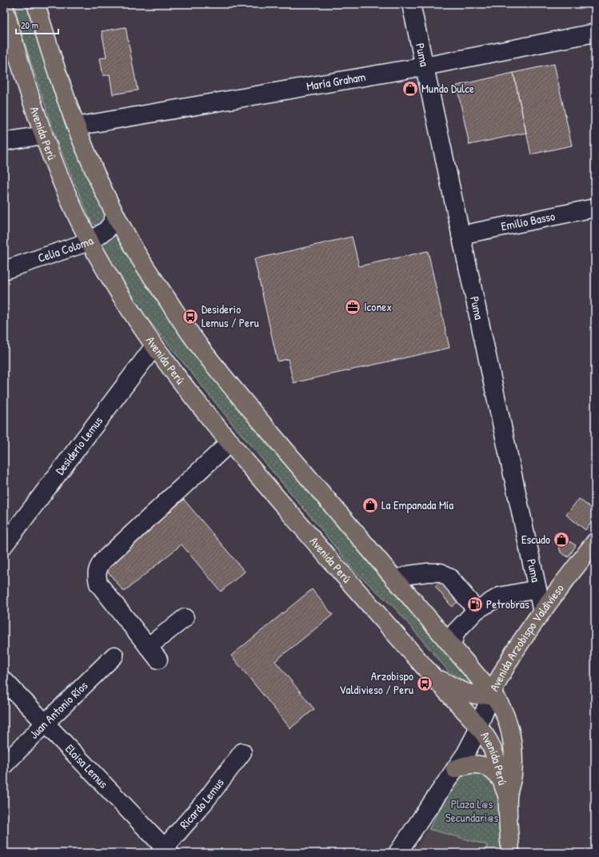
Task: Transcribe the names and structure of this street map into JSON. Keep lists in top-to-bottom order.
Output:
{
  "streets": {
    "main road": ["Avenida Perú", "Avenida Arzobispo Valdivieso"],
    "street": [
      "Puma",
      "María Graham",
      "Emilio Basso",
      "Celia Coloma",
      "Desiderio Lemus",
      "Juan Antonio Ríos",
      "Eloisa Lemus",
      "Ricardo Lemus"
    ]
  },
  "crossings": [
    ["Puma", "María Graham"],
    ["Puma", "Emilio Basso"],
    ["Puma", "Avenida Arzobispo Valdivieso"],
    ["María Graham", "Avenida Perú"],
    ["Avenida Perú", "Celia Coloma"],
    ["Avenida Perú", "Desiderio Lemus"],
    ["Avenida Perú", "Avenida Arzobispo Valdivieso"],
    ["Juan Antonio Ríos", "Eloisa Lemus"],
    ["Eloisa Lemus", "Ricardo Lemus"]
  ],
  "parks": ["Plaza L@s Secundari@s"],
  "places": {
    "shop": ["Mundo Dulce", "La Empanada Mía", "Escudo"],
    "office": ["Iconex"],
    "bus stop": ["Desiderio Lemus / Peru", "Arzobispo Valdivieso / Peru"],
    "fuel station": ["Petrobras"]
  },
  "scale_bar": "20 m"
}
